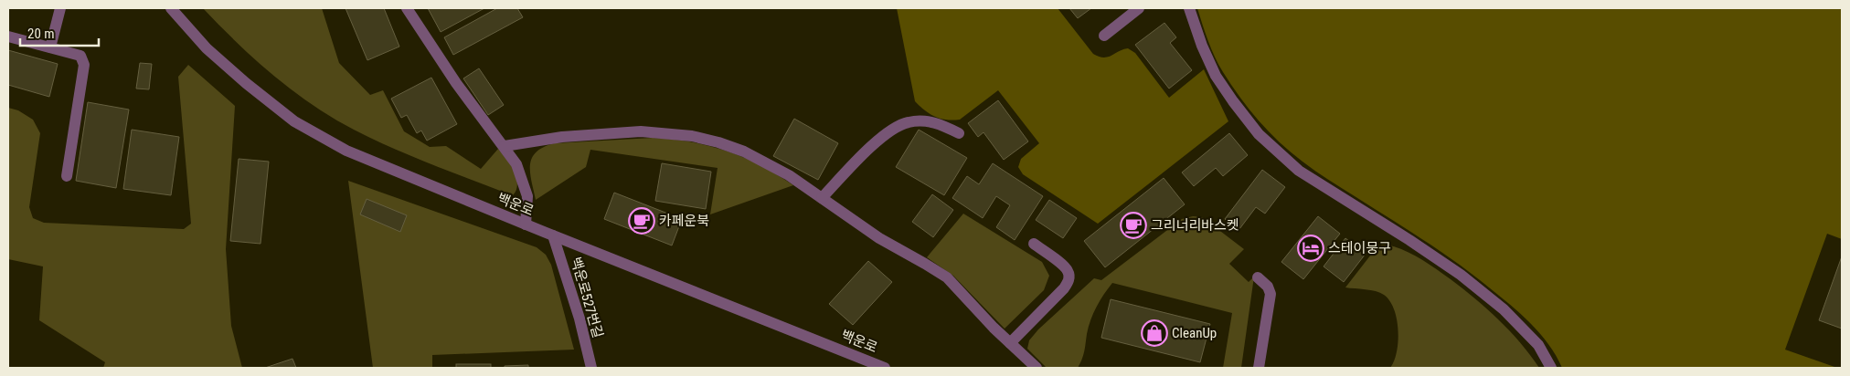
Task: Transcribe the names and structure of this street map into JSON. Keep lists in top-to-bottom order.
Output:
{
  "streets": {
    "street": ["백운로", "백운로527번길"]
  },
  "crossings": [
    ["백운로", "백운로527번길"]
  ],
  "places": {
    "cafe": ["카페운북", "그리너리바스켓"],
    "hotel": ["스테이뭉구"],
    "shop": ["CleanUp"]
  },
  "scale_bar": "20 m"
}
